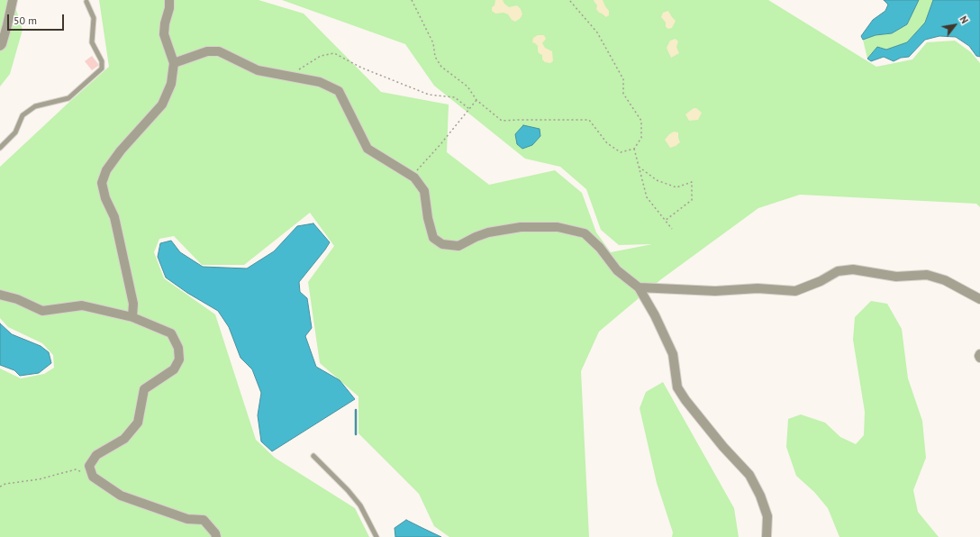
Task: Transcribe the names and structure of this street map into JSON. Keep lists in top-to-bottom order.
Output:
{
  "scale_bar": "50 m",
  "north": "top right"
}
